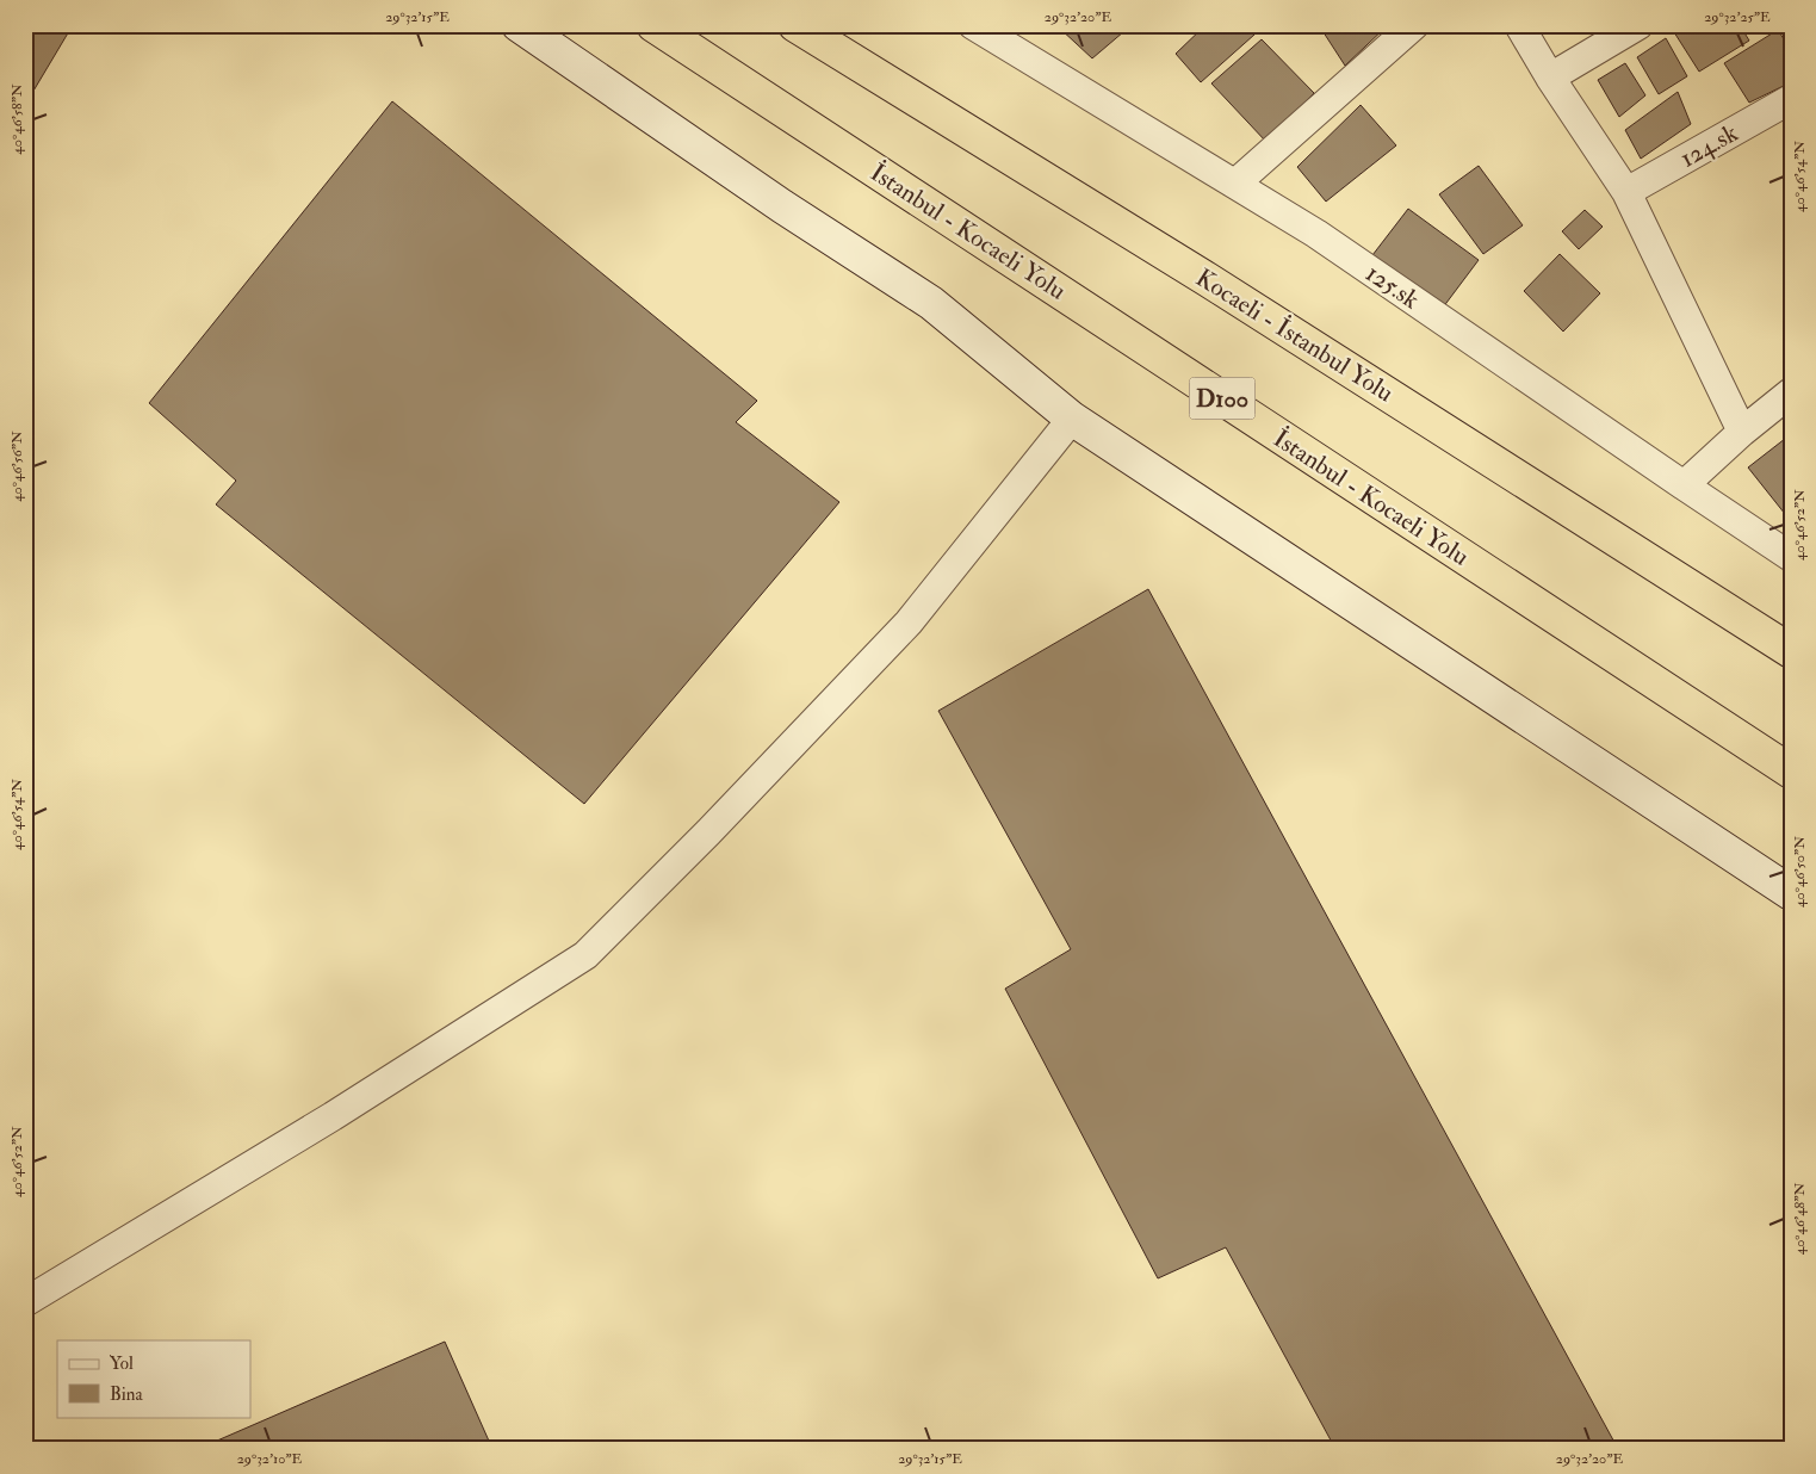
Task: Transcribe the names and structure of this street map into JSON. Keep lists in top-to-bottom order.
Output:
{
  "streets": {
    "highway": ["İstanbul - Kocaeli Yolu", "Kocaeli - İstanbul Yolu", "D100"],
    "street": ["124.sk", "125.sk"]
  },
  "legend": ["Yol", "Bina"],
  "coordinates": [
    "29°32'15\"E",
    "29°32'20\"E",
    "29°32'25\"E",
    "40°46'58\"N",
    "40°46'54\"N",
    "40°46'56\"N",
    "40°46'52\"N",
    "40°46'50\"N",
    "40°46'48\"N",
    "29°32'10\"E"
  ]
}
